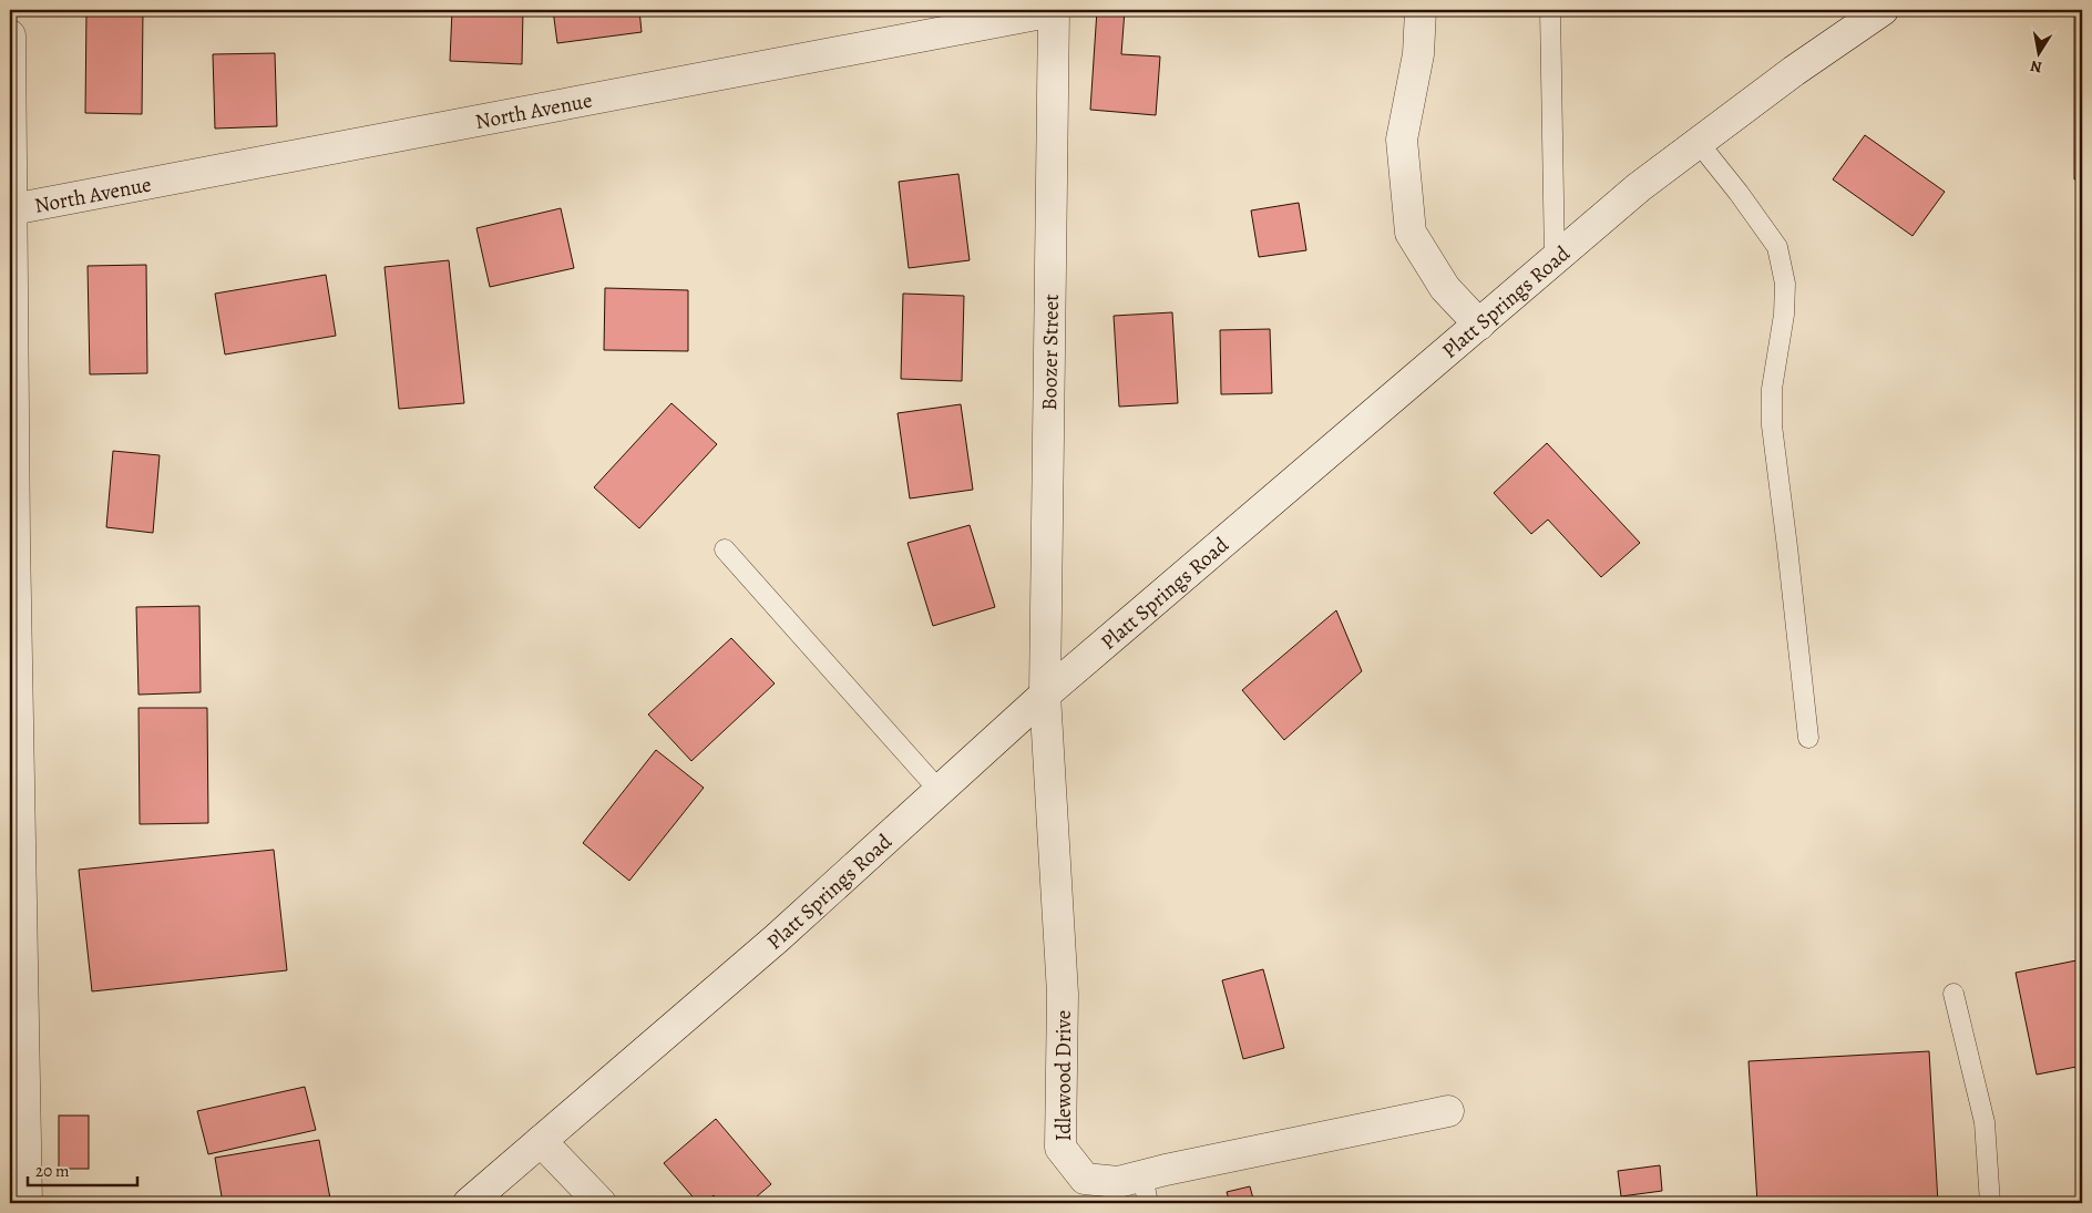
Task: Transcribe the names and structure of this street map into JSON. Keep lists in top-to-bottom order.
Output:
{
  "streets": {
    "street": [
      "North Avenue",
      "Platt Springs Road",
      "Boozer Street",
      "Idlewood Drive"
    ]
  },
  "crossings": [
    ["North Avenue", "Boozer Street"],
    ["Platt Springs Road", "Boozer Street"],
    ["Platt Springs Road", "Idlewood Drive"],
    ["Boozer Street", "Idlewood Drive"]
  ],
  "scale_bar": "20 m",
  "north": "bottom"
}
